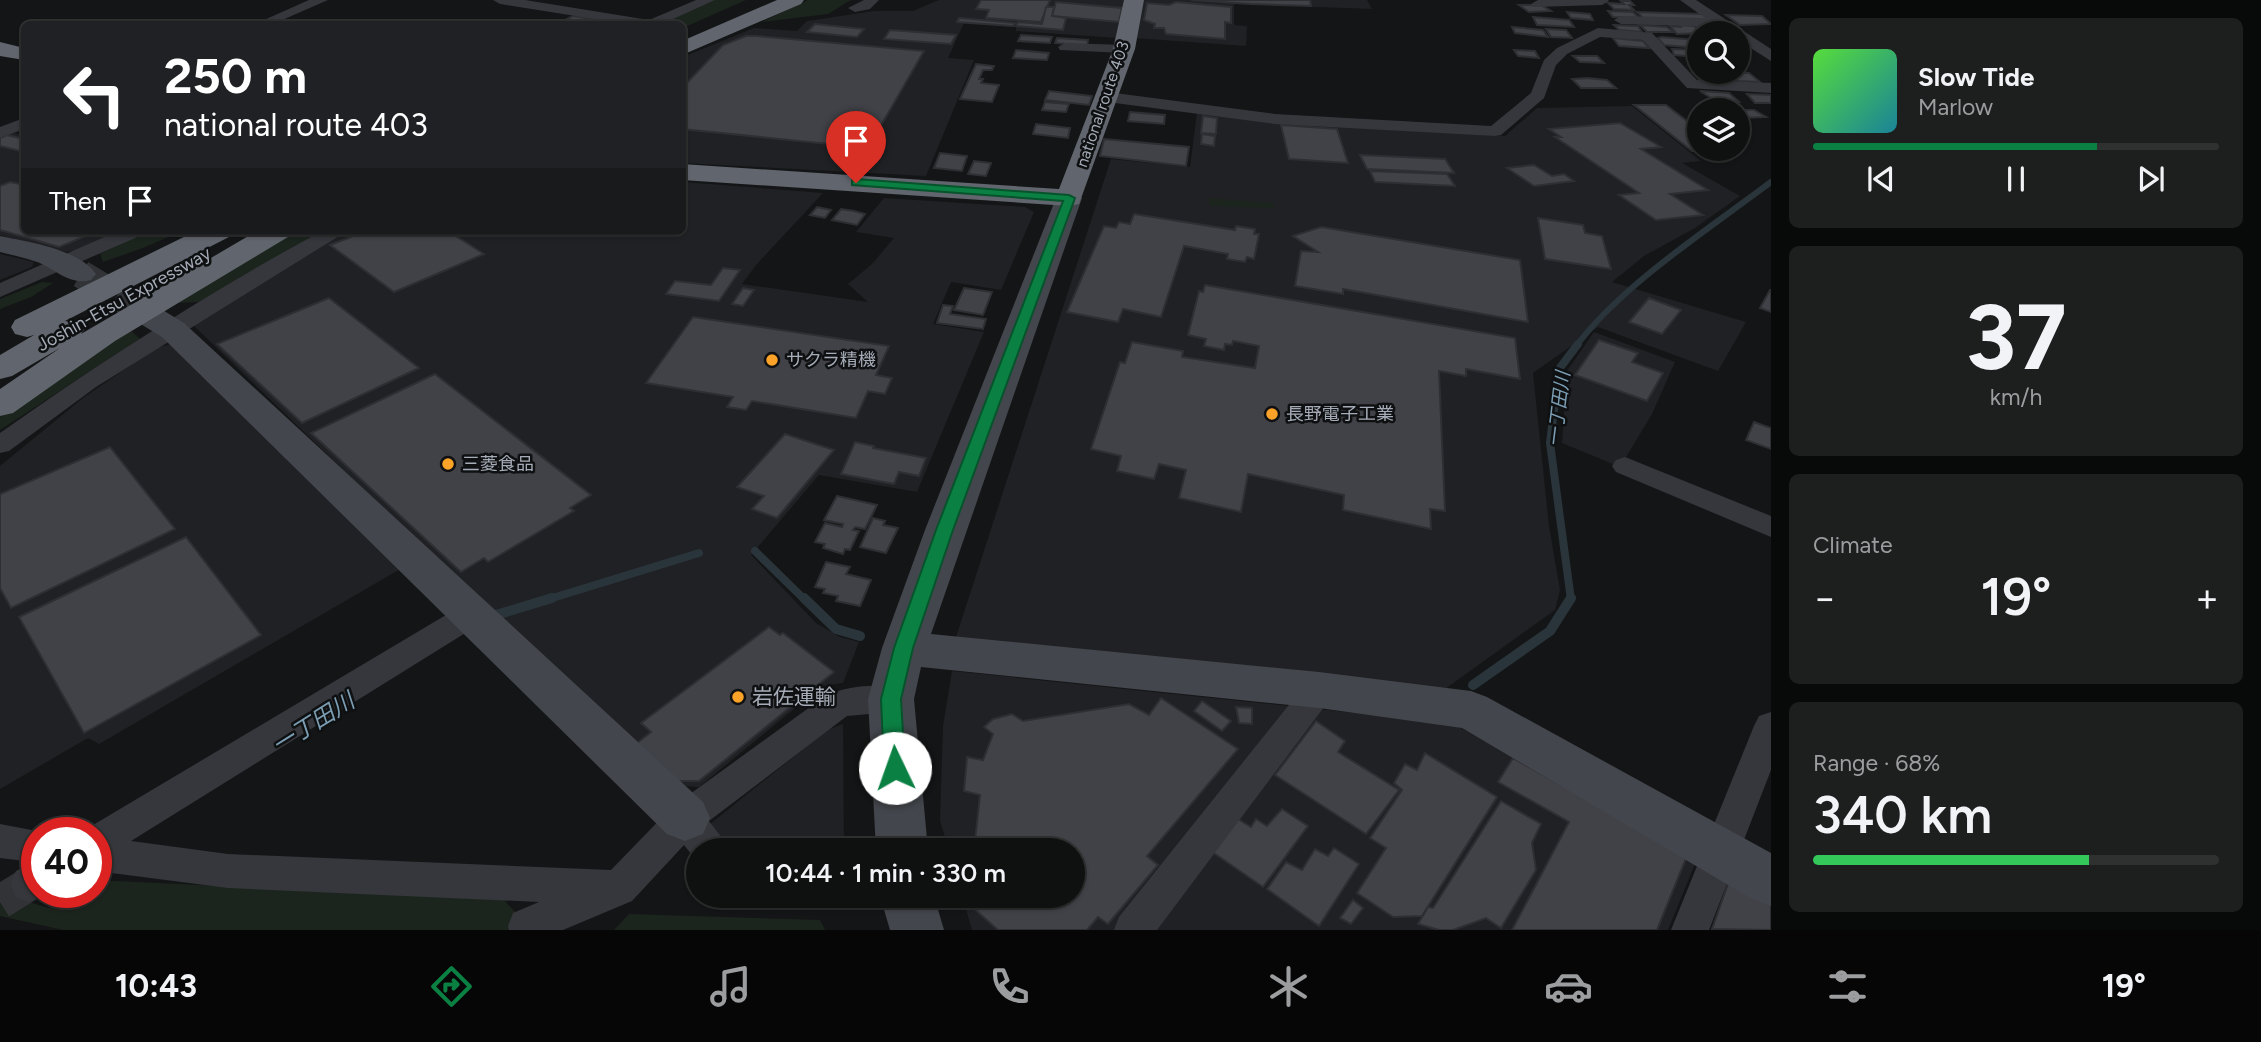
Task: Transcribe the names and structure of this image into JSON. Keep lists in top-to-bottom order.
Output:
{
  "streets": {
    "highway": ["national route 403", "Joshin-Etsu Expressway"]
  },
  "water": ["一丁田川"],
  "places": [
    "サクラ精機",
    "長野電子工業",
    "三菱食品",
    "岩佐運輸"
  ],
  "page": {
    "turn": ["250 m", "national route 403"],
    "song": ["Slow Tide", "Marlow"],
    "then": "Then",
    "tile": [
      ["37", "km/h"],
      "Climate",
      ["Range · 68%", "340 km"]
    ],
    "heat": ["−", "19°", "+"],
    "limit": "40",
    "trip": "10:44 · 1 min · 330 m",
    "tabs": ["10:43", "19°"]
  }
}
